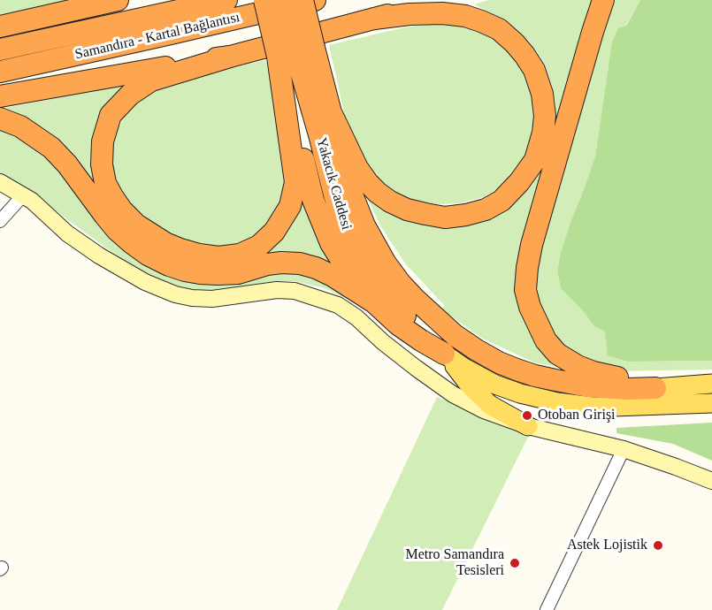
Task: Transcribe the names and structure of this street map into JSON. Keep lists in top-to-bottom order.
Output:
{
  "streets": {
    "highway": ["Samandıra - Kartal Bağlantısı", "Yakacık Caddesi"]
  },
  "places": ["Otoban Girişi", "Astek Lojistik", "Metro Samandıra Tesisleri"]
}
